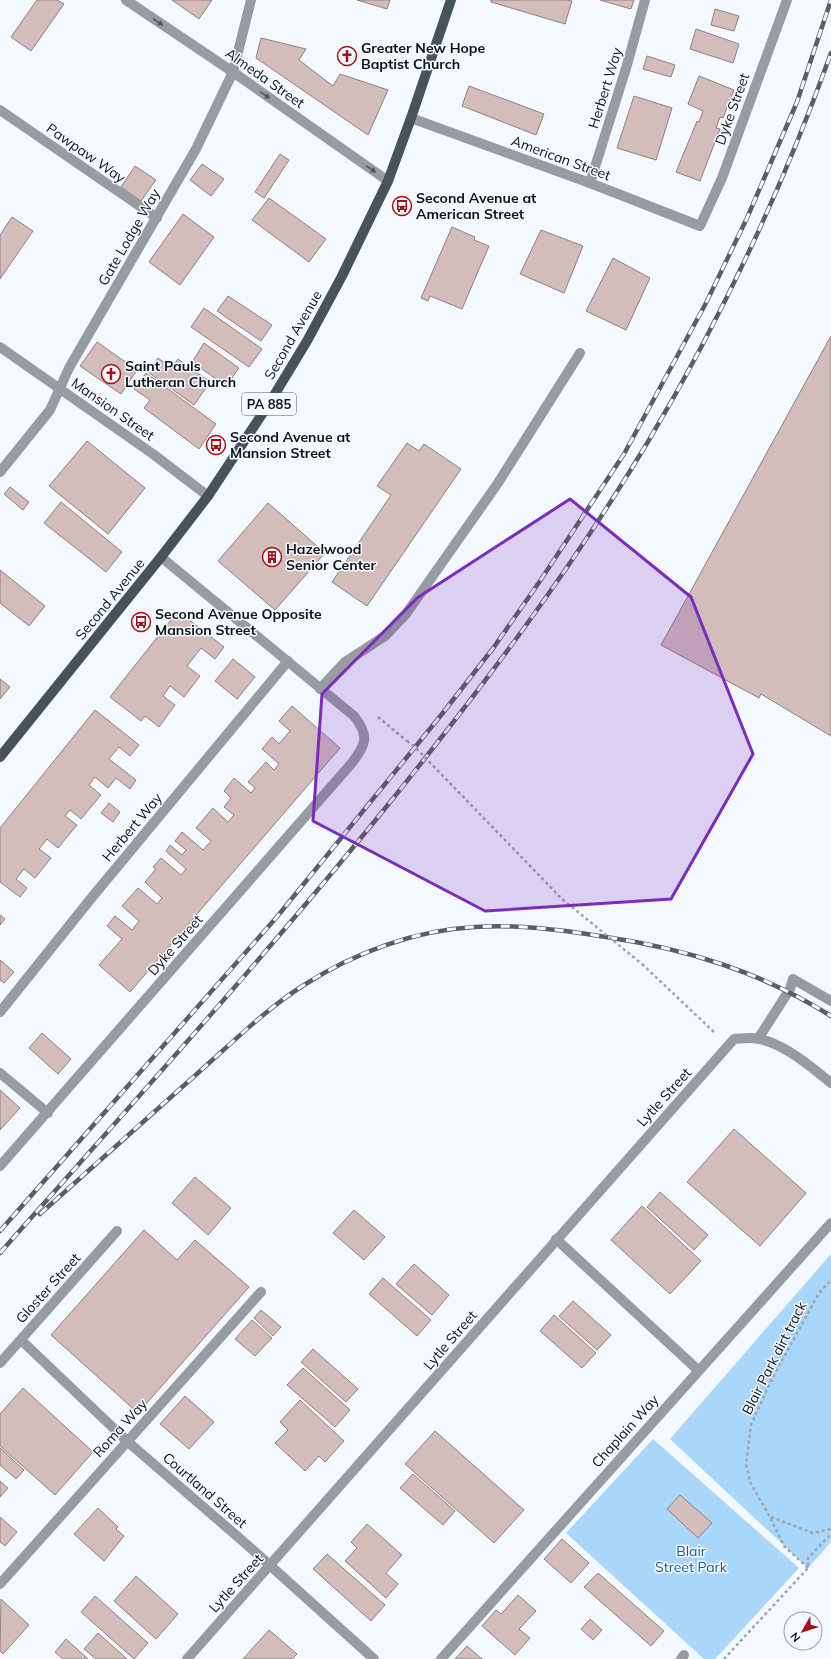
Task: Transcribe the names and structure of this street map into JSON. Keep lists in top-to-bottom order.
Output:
{
  "streets": {
    "main road": ["Second Avenue", "PA 885"],
    "street": [
      "Almeda Street",
      "Herbert Way",
      "Dyke Street",
      "Pawpaw Way",
      "American Street",
      "Gate Lodge Way",
      "Mansion Street",
      "Lytle Street",
      "Gloster Street",
      "Roma Way",
      "Chaplain Way",
      "Courtland Street"
    ],
    "path": ["Blair Park dirt track"]
  },
  "crossings": [
    ["Almeda Street", "Gate Lodge Way"],
    ["Almeda Street", "Second Avenue"],
    ["Herbert Way", "American Street"],
    ["Dyke Street", "American Street"],
    ["Pawpaw Way", "Gate Lodge Way"],
    ["American Street", "Second Avenue"],
    ["Gate Lodge Way", "Mansion Street"],
    ["Second Avenue", "Mansion Street"],
    ["Lytle Street", "Courtland Street"],
    ["Gloster Street", "Courtland Street"],
    ["Roma Way", "Courtland Street"]
  ],
  "one_way": ["Almeda Street"],
  "parks": ["Blair Street Park"],
  "places": {
    "church": ["Greater New Hope Baptist Church", "Saint Pauls Lutheran Church"],
    "bus stop": ["Second Avenue at American Street", "Second Avenue at Mansion Street", "Second Avenue Opposite Mansion Street"],
    "building": ["Hazelwood Senior Center"]
  },
  "north": "bottom left"
}
